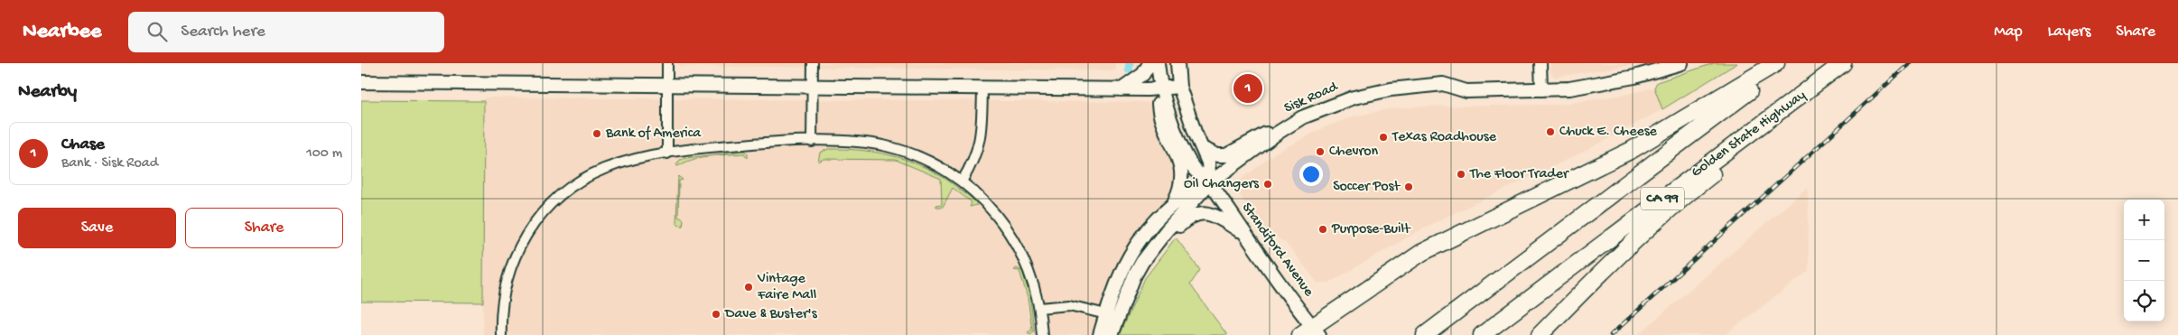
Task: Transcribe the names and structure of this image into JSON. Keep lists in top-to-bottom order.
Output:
{
  "streets": {
    "highway": ["Golden State Highway", "CA 99"],
    "main road": ["Sisk Road", "Standiford Avenue"]
  },
  "crossings": [
    ["Sisk Road", "Standiford Avenue"]
  ],
  "places": [
    "Chuck E. Cheese",
    "Bank of America",
    "Texas Roadhouse",
    "Chevron",
    "The Floor Trader",
    "Oil Changers",
    "Soccer Post",
    "Purpose-Built",
    "Vintage Faire Mall",
    "Dave & Buster's"
  ],
  "page": {
    "header": "Nearbee",
    "search": "Search here",
    "nav": ["Map", "Layers", "Share"],
    "heading": "Nearby",
    "pins": "1",
    "list": [
      {
        "mark": "1",
        "name": "Chase",
        "note": "Bank · Sisk Road",
        "value": "100 m"
      }
    ],
    "buttons": ["Save", "Share"],
    "map_buttons": ["+", "−"]
  }
}
